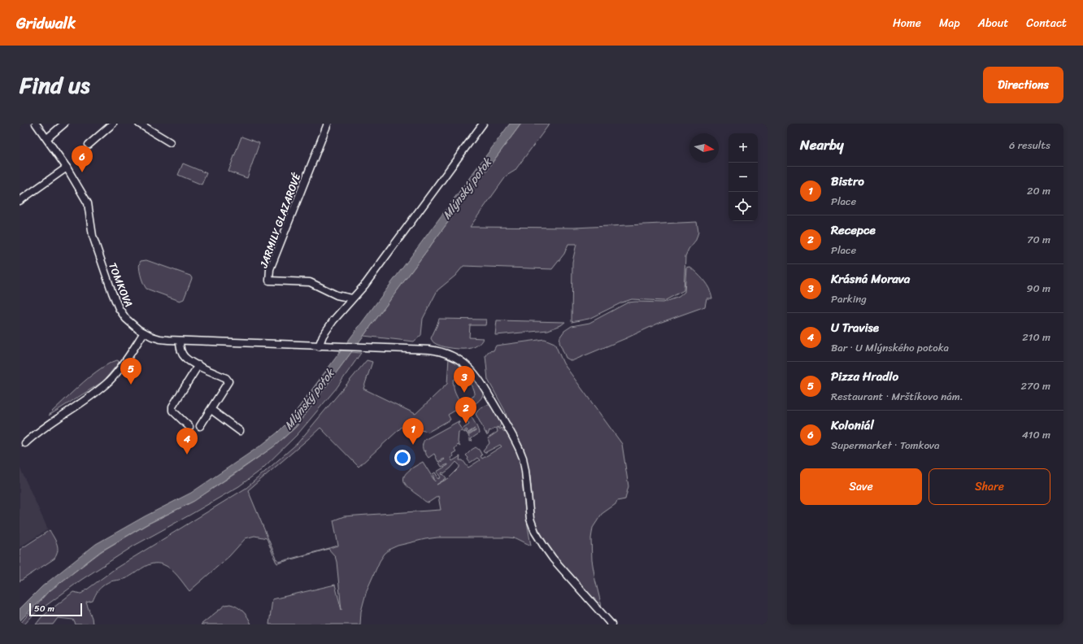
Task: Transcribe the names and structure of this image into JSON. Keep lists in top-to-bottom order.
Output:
{
  "streets": {
    "street": ["JARMILY GLAZAROVÉ", "TOMKOVA"]
  },
  "water": ["Mlýnský potok"],
  "scale_bar": "50 m",
  "north": "right",
  "page": {
    "header": "Gridwalk",
    "nav": [
      "Home",
      "Map",
      "About",
      "Contact"
    ],
    "title": "Find us",
    "buttons": [
      "Directions",
      ["Save", "Share"]
    ],
    "heading": ["Nearby", "6 results"],
    "map_buttons": ["+", "−"],
    "pins": [
      "6",
      "5",
      "3",
      "2",
      "1",
      "4"
    ],
    "list": [
      {
        "mark": "1",
        "name": "Bistro",
        "note": "Place",
        "value": "20 m"
      },
      {
        "mark": "2",
        "name": "Recepce",
        "note": "Place",
        "value": "70 m"
      },
      {
        "mark": "3",
        "name": "Krásná Morava",
        "note": "Parking",
        "value": "90 m"
      },
      {
        "mark": "4",
        "name": "U Travise",
        "note": "Bar · U Mlýnského potoka",
        "value": "210 m"
      },
      {
        "mark": "5",
        "name": "Pizza Hradlo",
        "note": "Restaurant · Mrštíkovo nám.",
        "value": "270 m"
      },
      {
        "mark": "6",
        "name": "Koloniál",
        "note": "Supermarket · Tomkova",
        "value": "410 m"
      }
    ],
    "scale": "50 m"
  }
}
